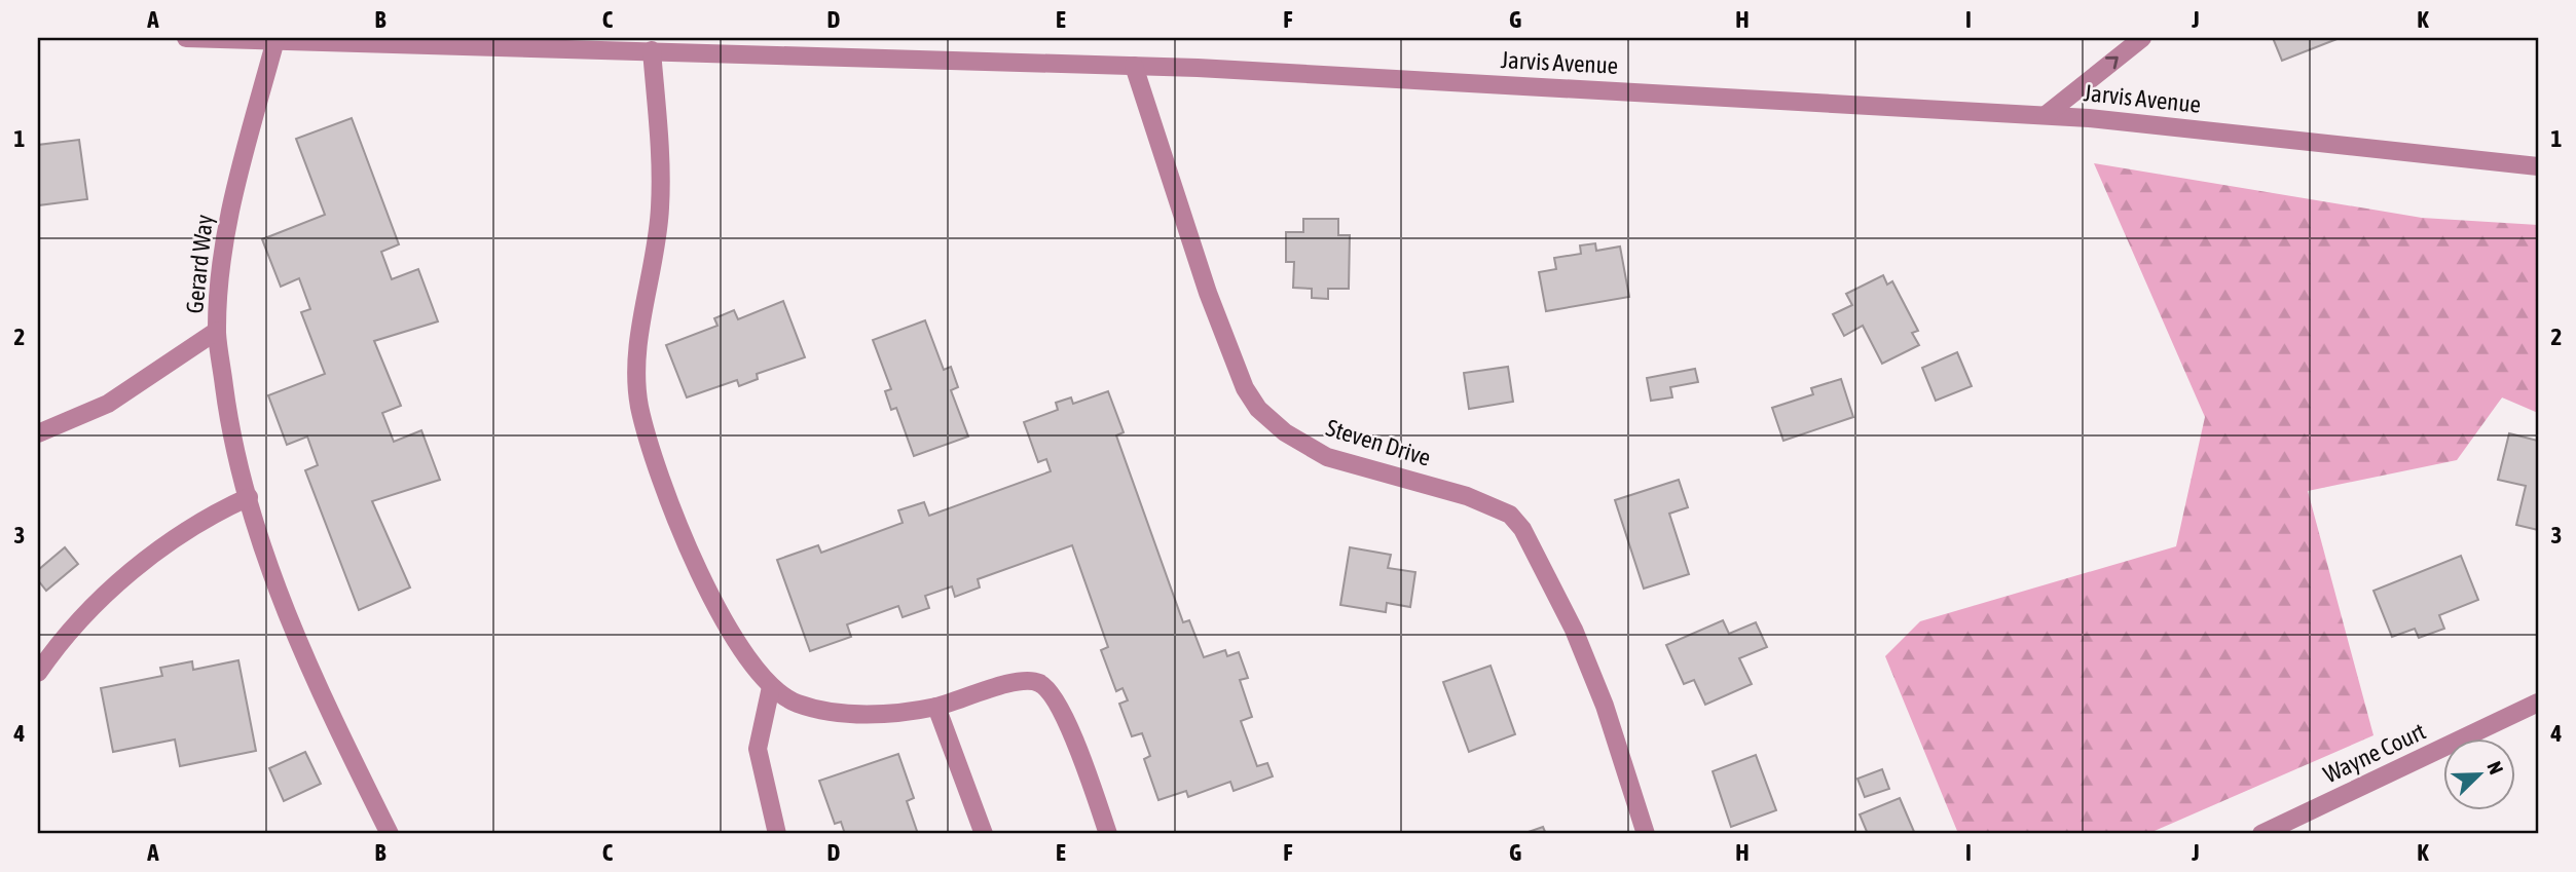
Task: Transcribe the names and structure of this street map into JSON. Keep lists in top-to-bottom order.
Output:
{
  "streets": {
    "street": [
      "Jarvis Avenue",
      "Gerard Way",
      "Steven Drive",
      "Wayne Court"
    ]
  },
  "crossings": [
    ["Jarvis Avenue", "Gerard Way"],
    ["Jarvis Avenue", "Steven Drive"]
  ],
  "north": "top right",
  "grid": {
    "columns": [
      "A",
      "B",
      "C",
      "D",
      "E",
      "F",
      "G",
      "H",
      "I",
      "J",
      "K"
    ],
    "rows": [
      "1",
      "2",
      "3",
      "4"
    ]
  }
}
